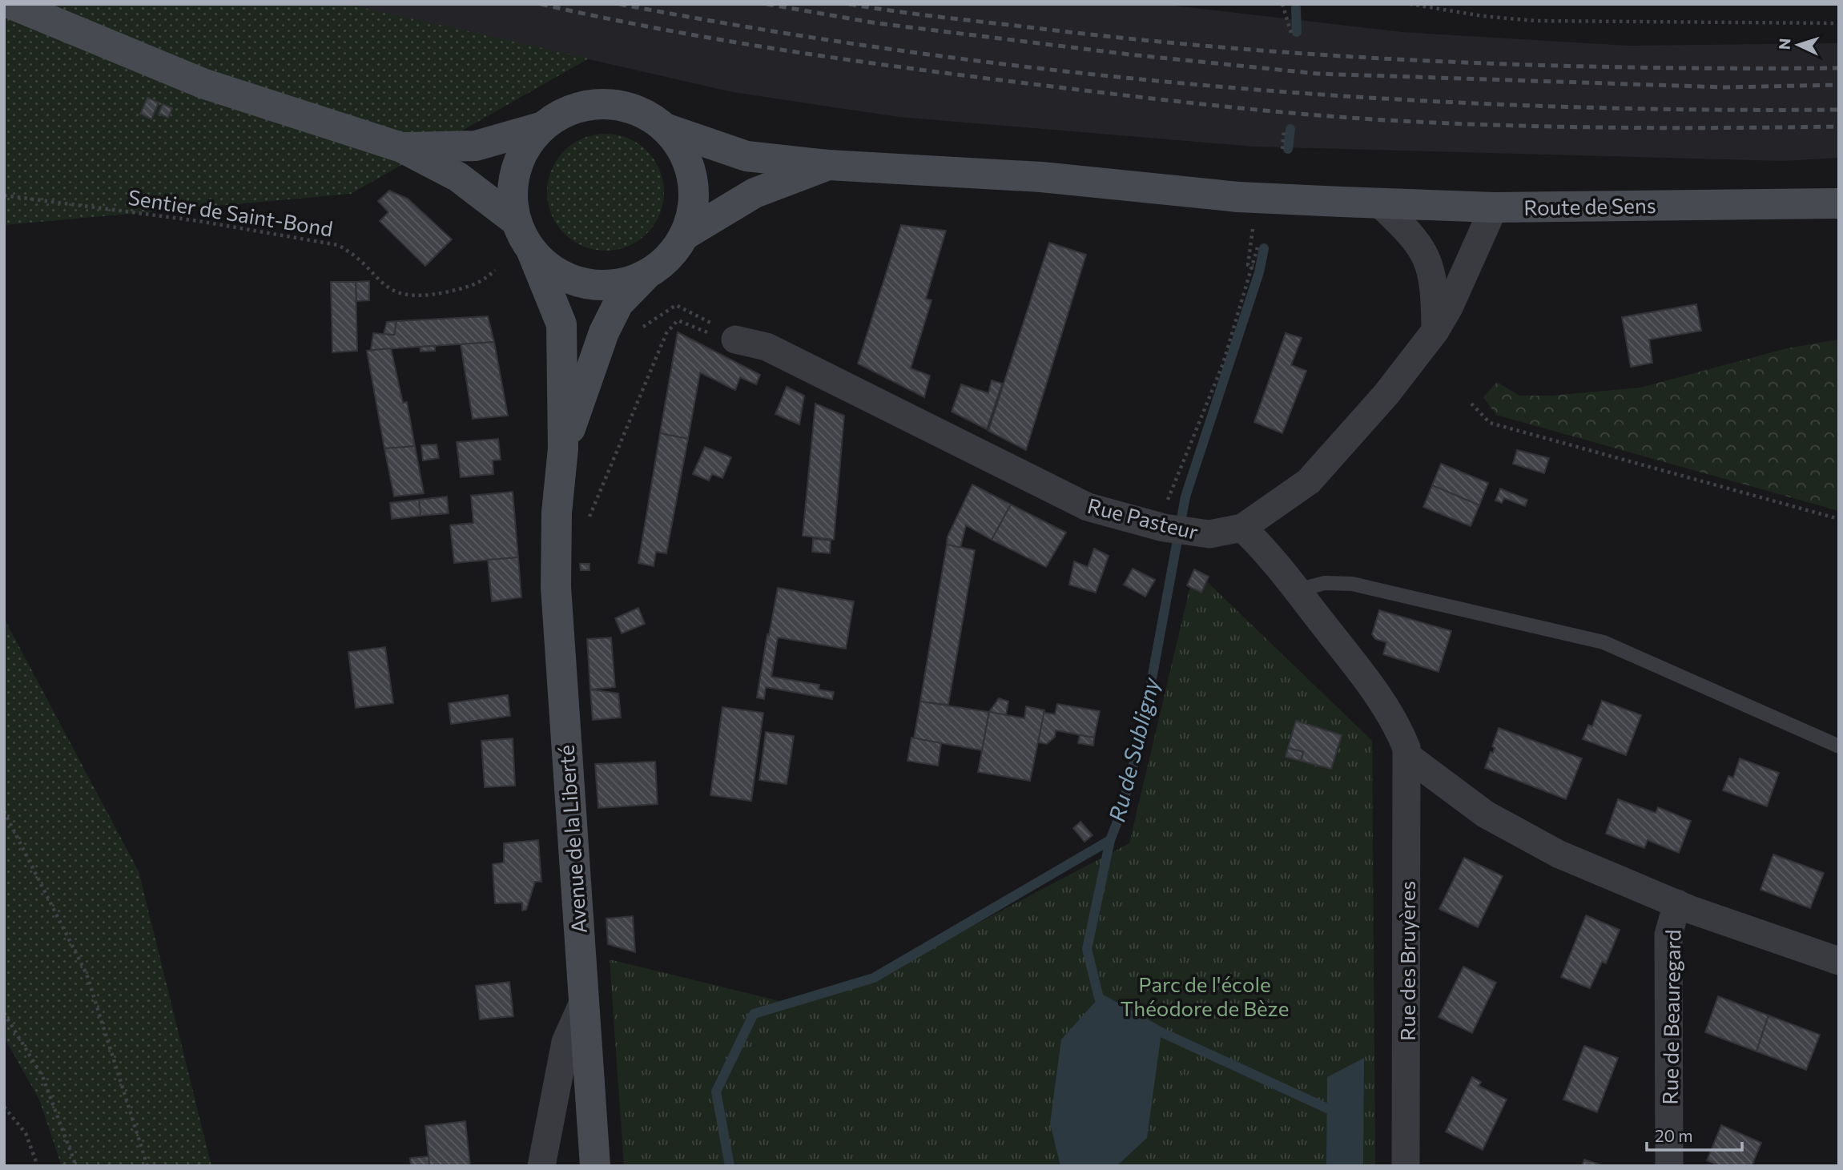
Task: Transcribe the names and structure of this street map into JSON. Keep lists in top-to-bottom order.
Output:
{
  "streets": {
    "main road": ["Route de Sens", "Avenue de la Liberté"],
    "street": ["Rue Pasteur", "Rue des Bruyères", "Rue de Beauregard"],
    "path": ["Sentier de Saint-Bond"]
  },
  "crossings": [
    ["Rue des Bruyères", "Rue de Beauregard"]
  ],
  "water": ["Ru de Subligny"],
  "parks": ["Parc de l'école Théodore de Bèze"],
  "scale_bar": "20 m",
  "north": "left"
}
